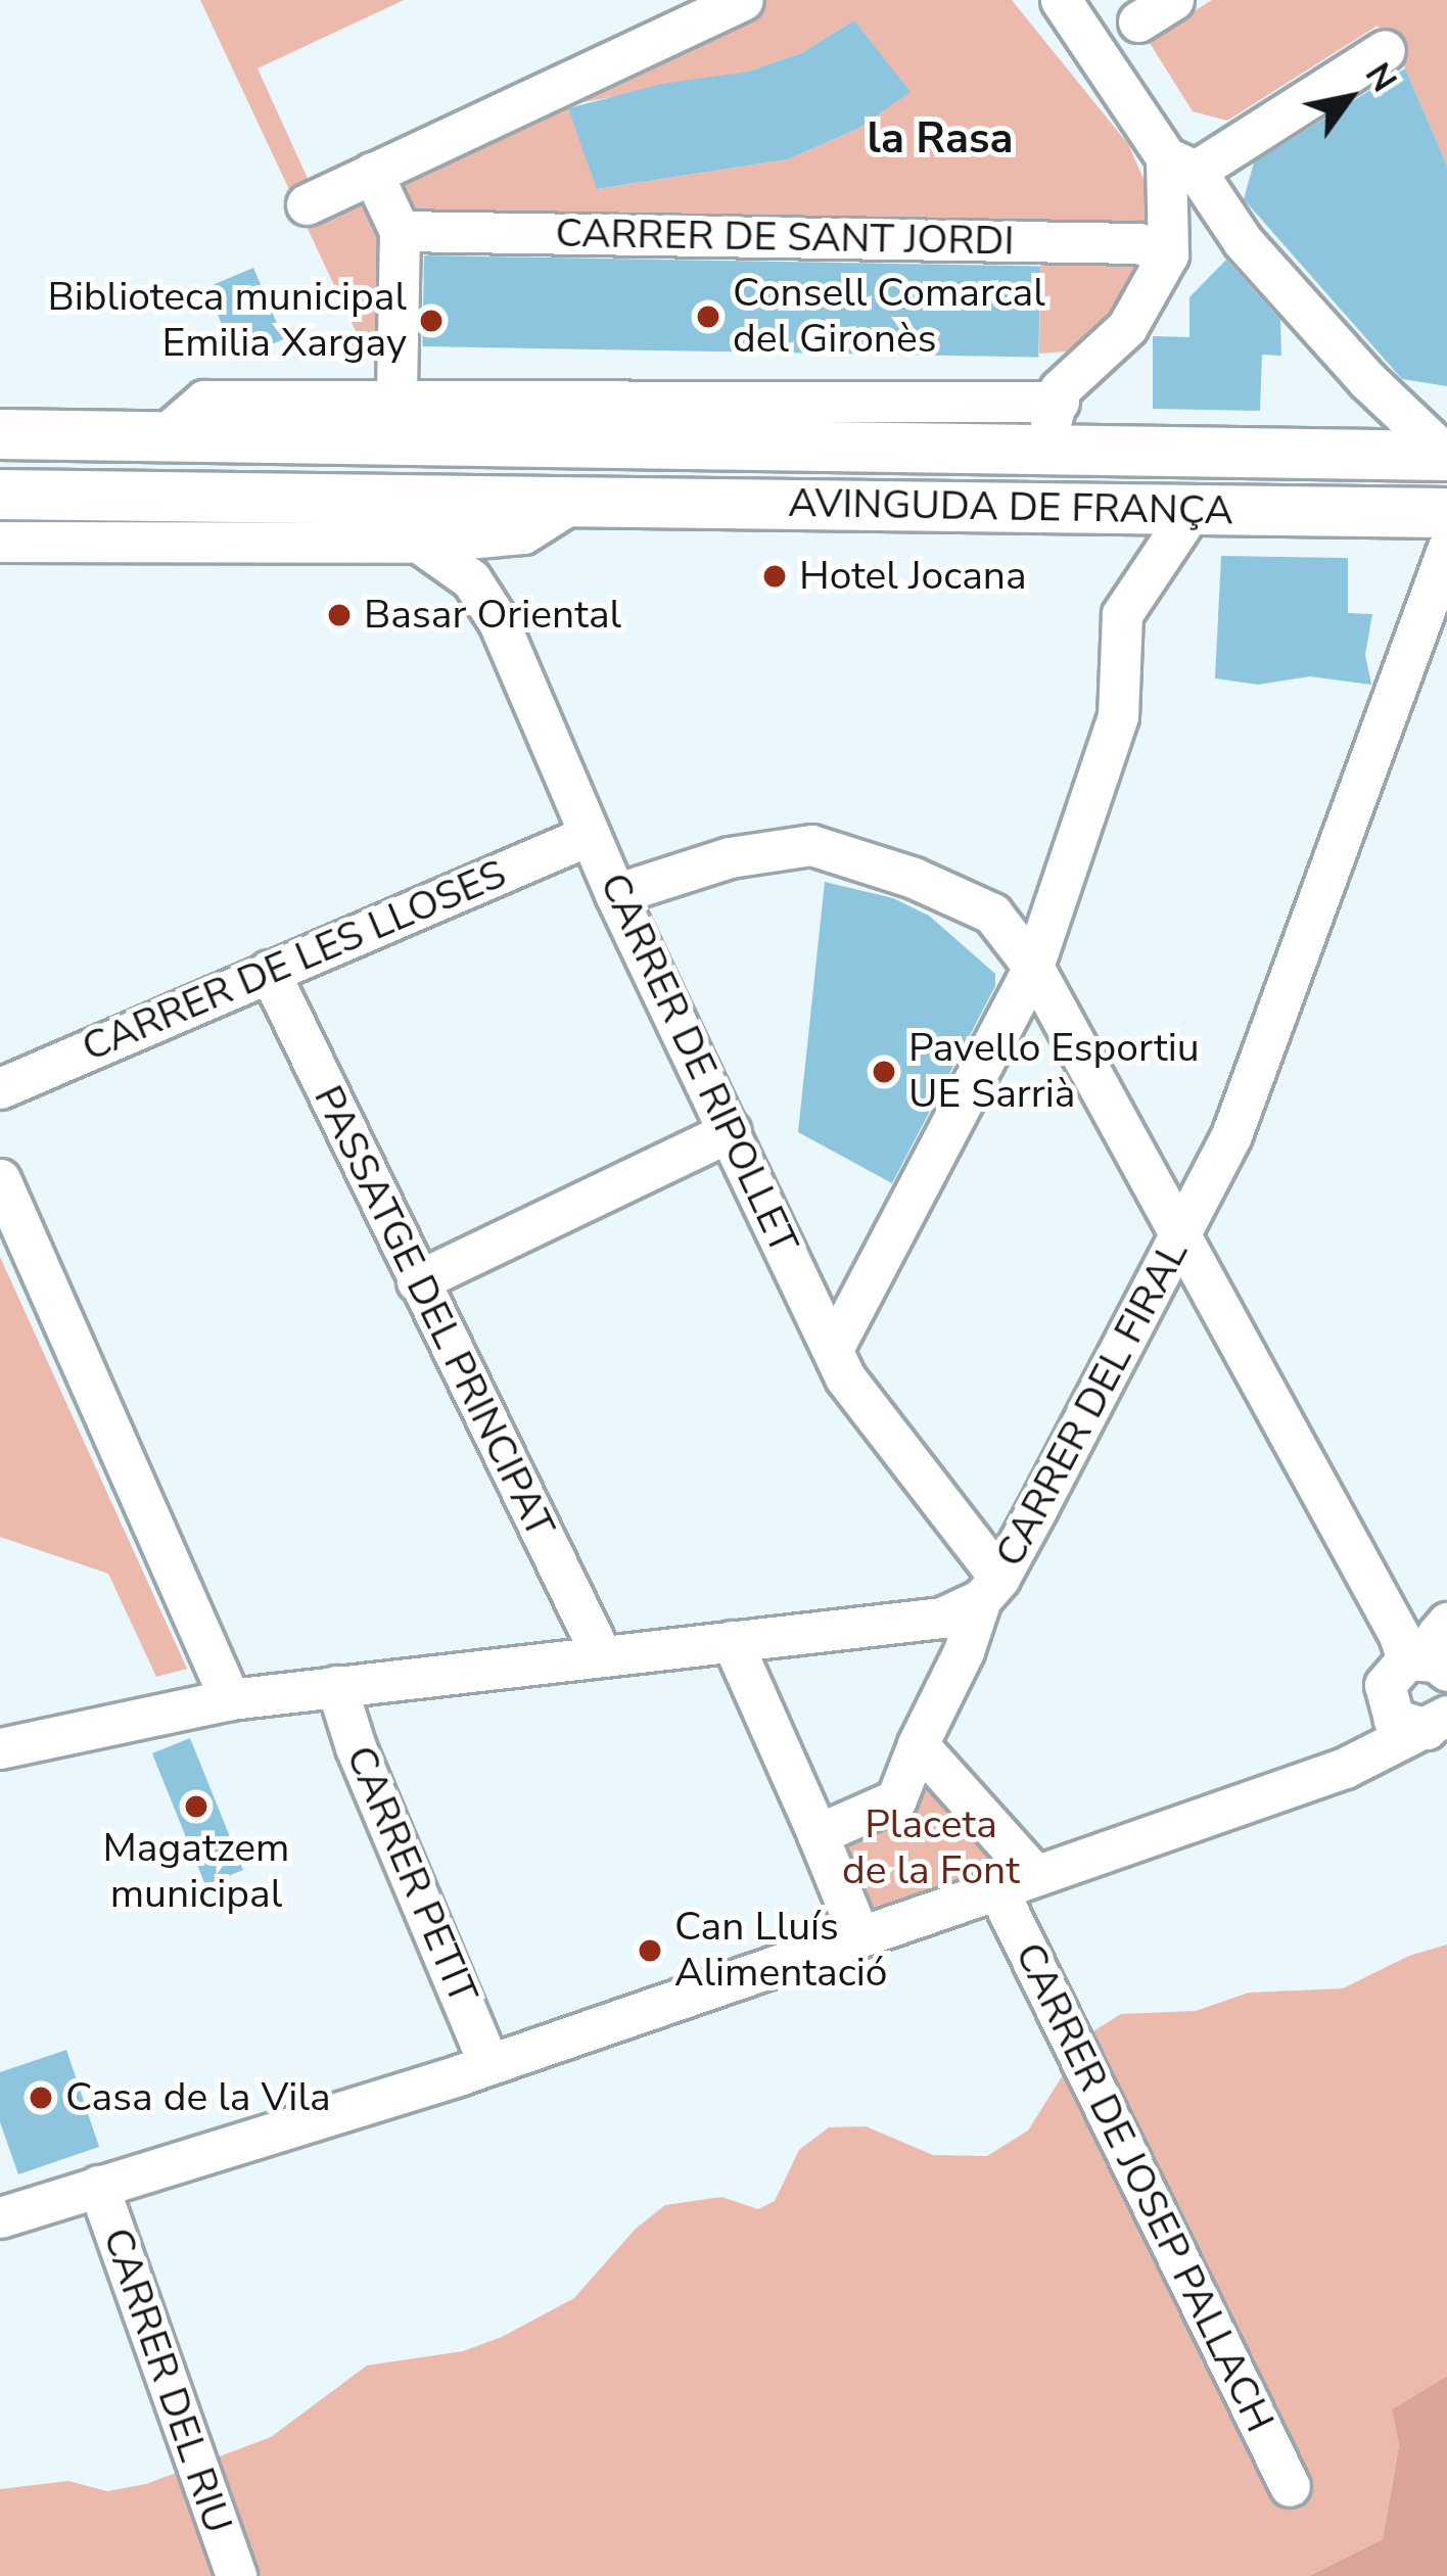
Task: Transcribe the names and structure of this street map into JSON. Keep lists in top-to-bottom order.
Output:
{
  "streets": {
    "main road": ["AVINGUDA DE FRANÇA"],
    "street": [
      "CARRER DE SANT JORDI",
      "CARRER DE LES LLOSES",
      "CARRER DE RIPOLLET",
      "PASSATGE DEL PRINCIPAT",
      "CARRER DEL FIRAL",
      "CARRER PETIT",
      "CARRER DE JOSEP PALLACH",
      "CARRER DEL RIU"
    ]
  },
  "crossings": [
    ["CARRER DE SANT JORDI", "AVINGUDA DE FRANÇA"],
    ["CARRER DE LES LLOSES", "CARRER DE RIPOLLET"],
    ["CARRER DE LES LLOSES", "PASSATGE DEL PRINCIPAT"],
    ["CARRER DE RIPOLLET", "CARRER DEL FIRAL"],
    ["PASSATGE DEL PRINCIPAT", "CARRER DEL FIRAL"],
    ["CARRER DEL FIRAL", "CARRER PETIT"]
  ],
  "districts": ["la Rasa"],
  "parks": ["Placeta de la Font"],
  "places": [
    "Consell Comarcal del Gironès",
    "Biblioteca municipal Emilia Xargay",
    "Hotel Jocana",
    "Basar Oriental",
    "Pavello Esportiu UE Sarrià",
    "Magatzem municipal",
    "Can Lluís Alimentació",
    "Casa de la Vila"
  ],
  "north": "top right"
}
